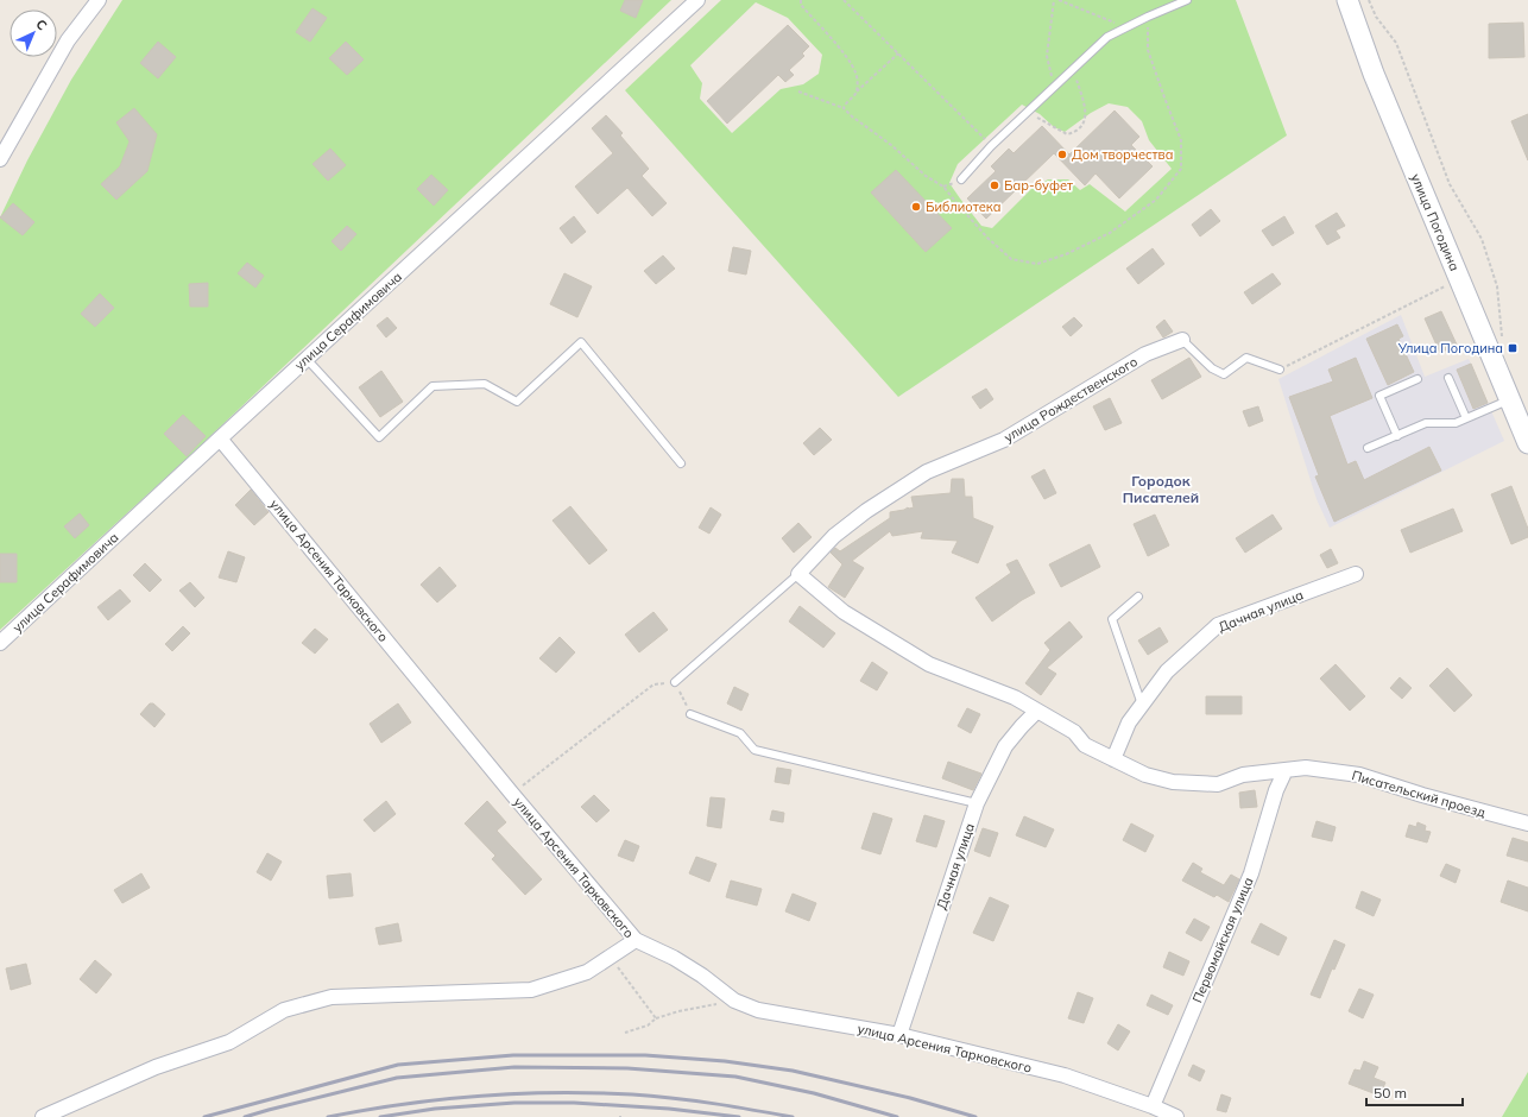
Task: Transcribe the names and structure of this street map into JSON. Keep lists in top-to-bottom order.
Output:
{
  "streets": {
    "main road": ["улица Погодина"],
    "street": [
      "улица Серафимовича",
      "улица Рождественского",
      "улица Арсения Тарковского",
      "Дачная улица",
      "Писательский проезд",
      "Первомайская улица"
    ]
  },
  "crossings": [
    ["улица Серафимовича", "улица Арсения Тарковского"],
    ["улица Рождественского", "Писательский проезд"],
    ["улица Арсения Тарковского", "Дачная улица"],
    ["улица Арсения Тарковского", "Первомайская улица"],
    ["Дачная улица", "Писательский проезд"],
    ["Писательский проезд", "Первомайская улица"]
  ],
  "districts": ["Городок Писателей"],
  "places": {
    "other": ["Дом творчества", "Бар-буфет", "Библиотека"],
    "transit": ["Улица Погодина"]
  },
  "scale_bar": "50 m",
  "north": "top right"
}
